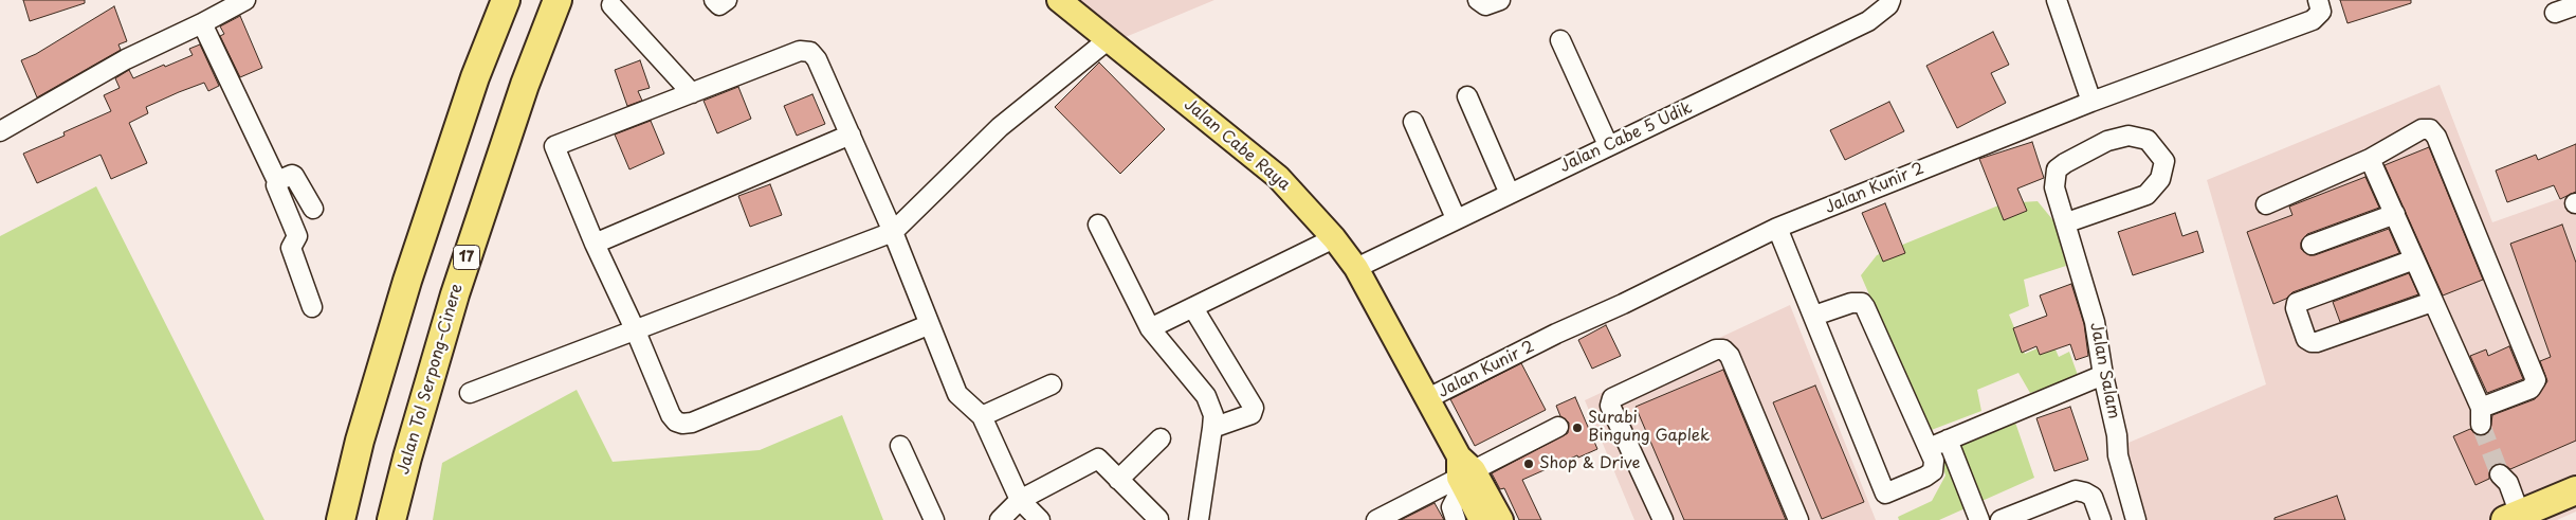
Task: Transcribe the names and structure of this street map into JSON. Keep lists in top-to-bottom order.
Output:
{
  "streets": {
    "highway": ["17", "Jalan Tol Serpong–Cinere"],
    "main road": ["Jalan Cabe Raya"],
    "street": ["Jalan Cabe 5 Udik", "Jalan Kunir 2", "Jalan Salam"]
  },
  "crossings": [
    ["Jalan Cabe 5 Udik", "Jalan Cabe Raya"],
    ["Jalan Cabe Raya", "Jalan Kunir 2"]
  ],
  "places": ["Surabi Bingung Gaplek", "Shop & Drive"]
}
